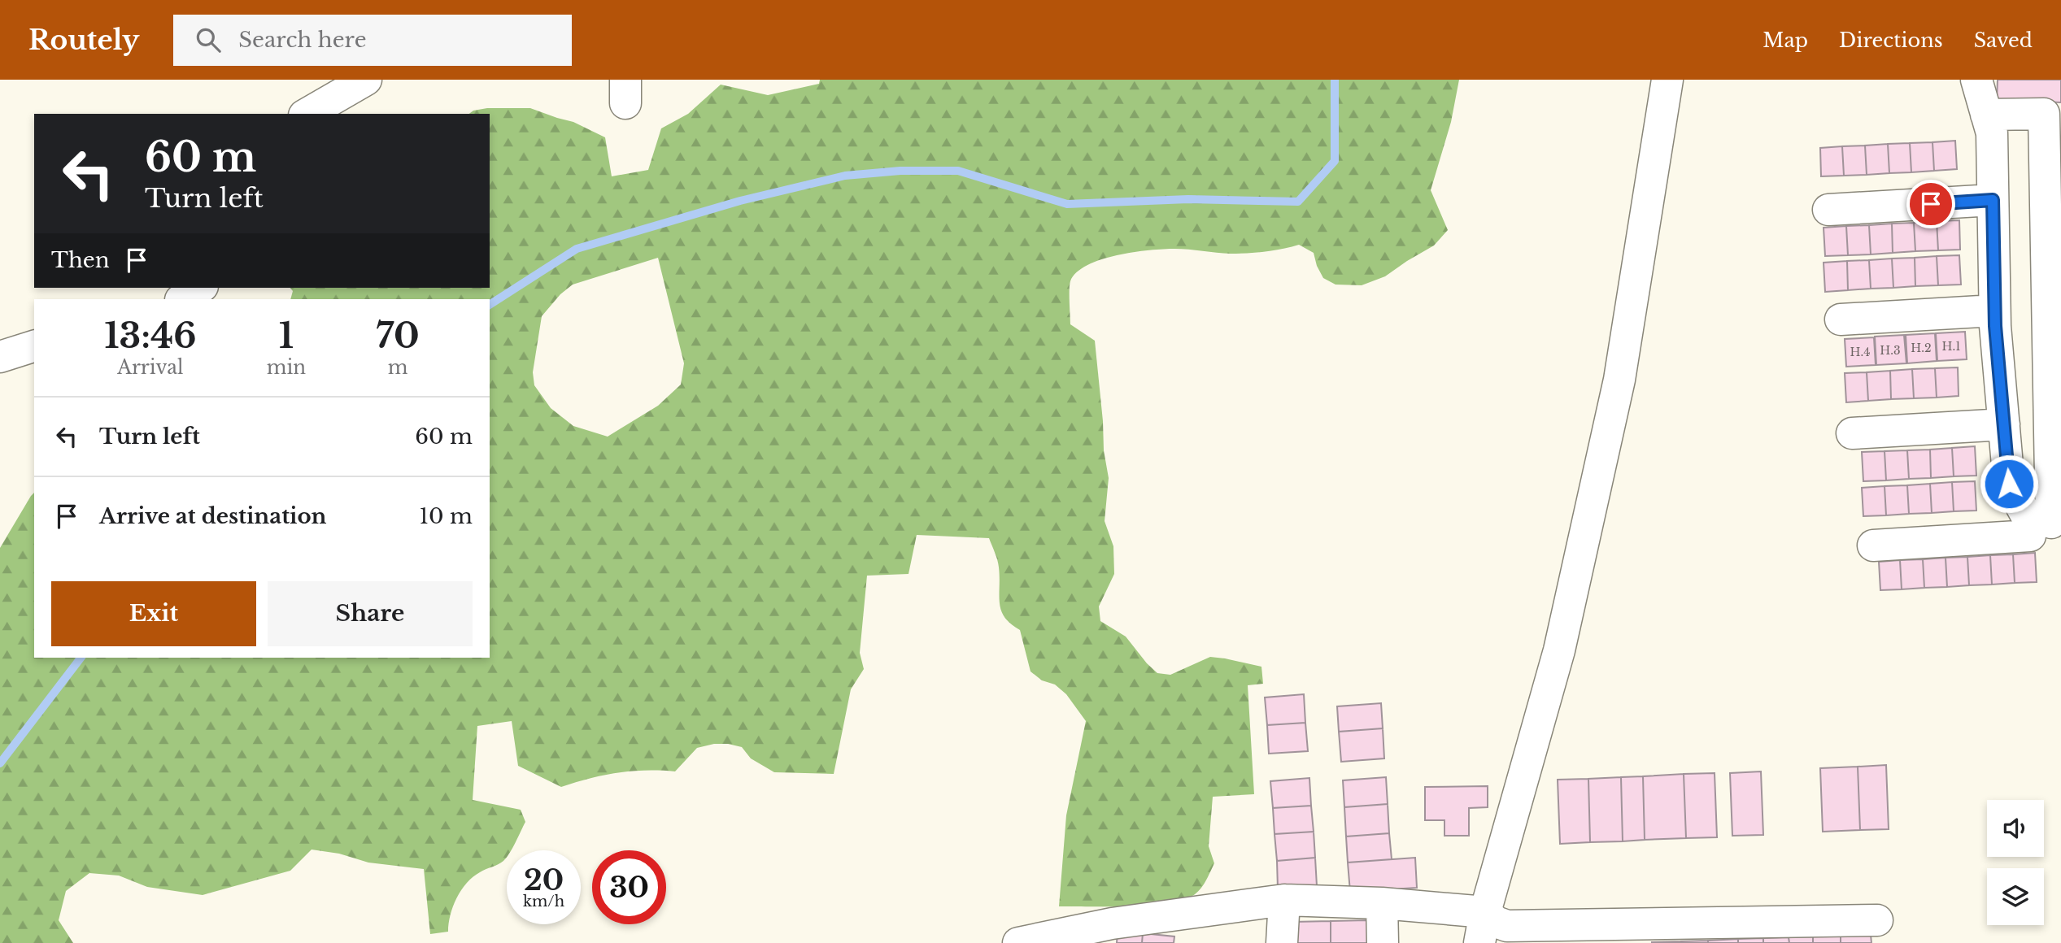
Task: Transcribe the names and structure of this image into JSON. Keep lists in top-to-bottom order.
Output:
{
  "house_numbers": [
    "H.1",
    "H.2",
    "H.3",
    "H.4"
  ],
  "page": {
    "header": "Routely",
    "search": "Search here",
    "nav": ["Map", "Directions", "Saved"],
    "turn": ["60 m", "Turn left"],
    "then": "Then",
    "eta": [
      "13:46",
      "Arrival",
      "1",
      "min",
      "70",
      "m"
    ],
    "list": [
      {
        "name": "Turn left",
        "value": "60 m"
      },
      {
        "name": "Arrive at destination",
        "value": "10 m"
      }
    ],
    "buttons": ["Exit", "Share"],
    "speed": "20 km/h",
    "limit": "30"
  }
}
